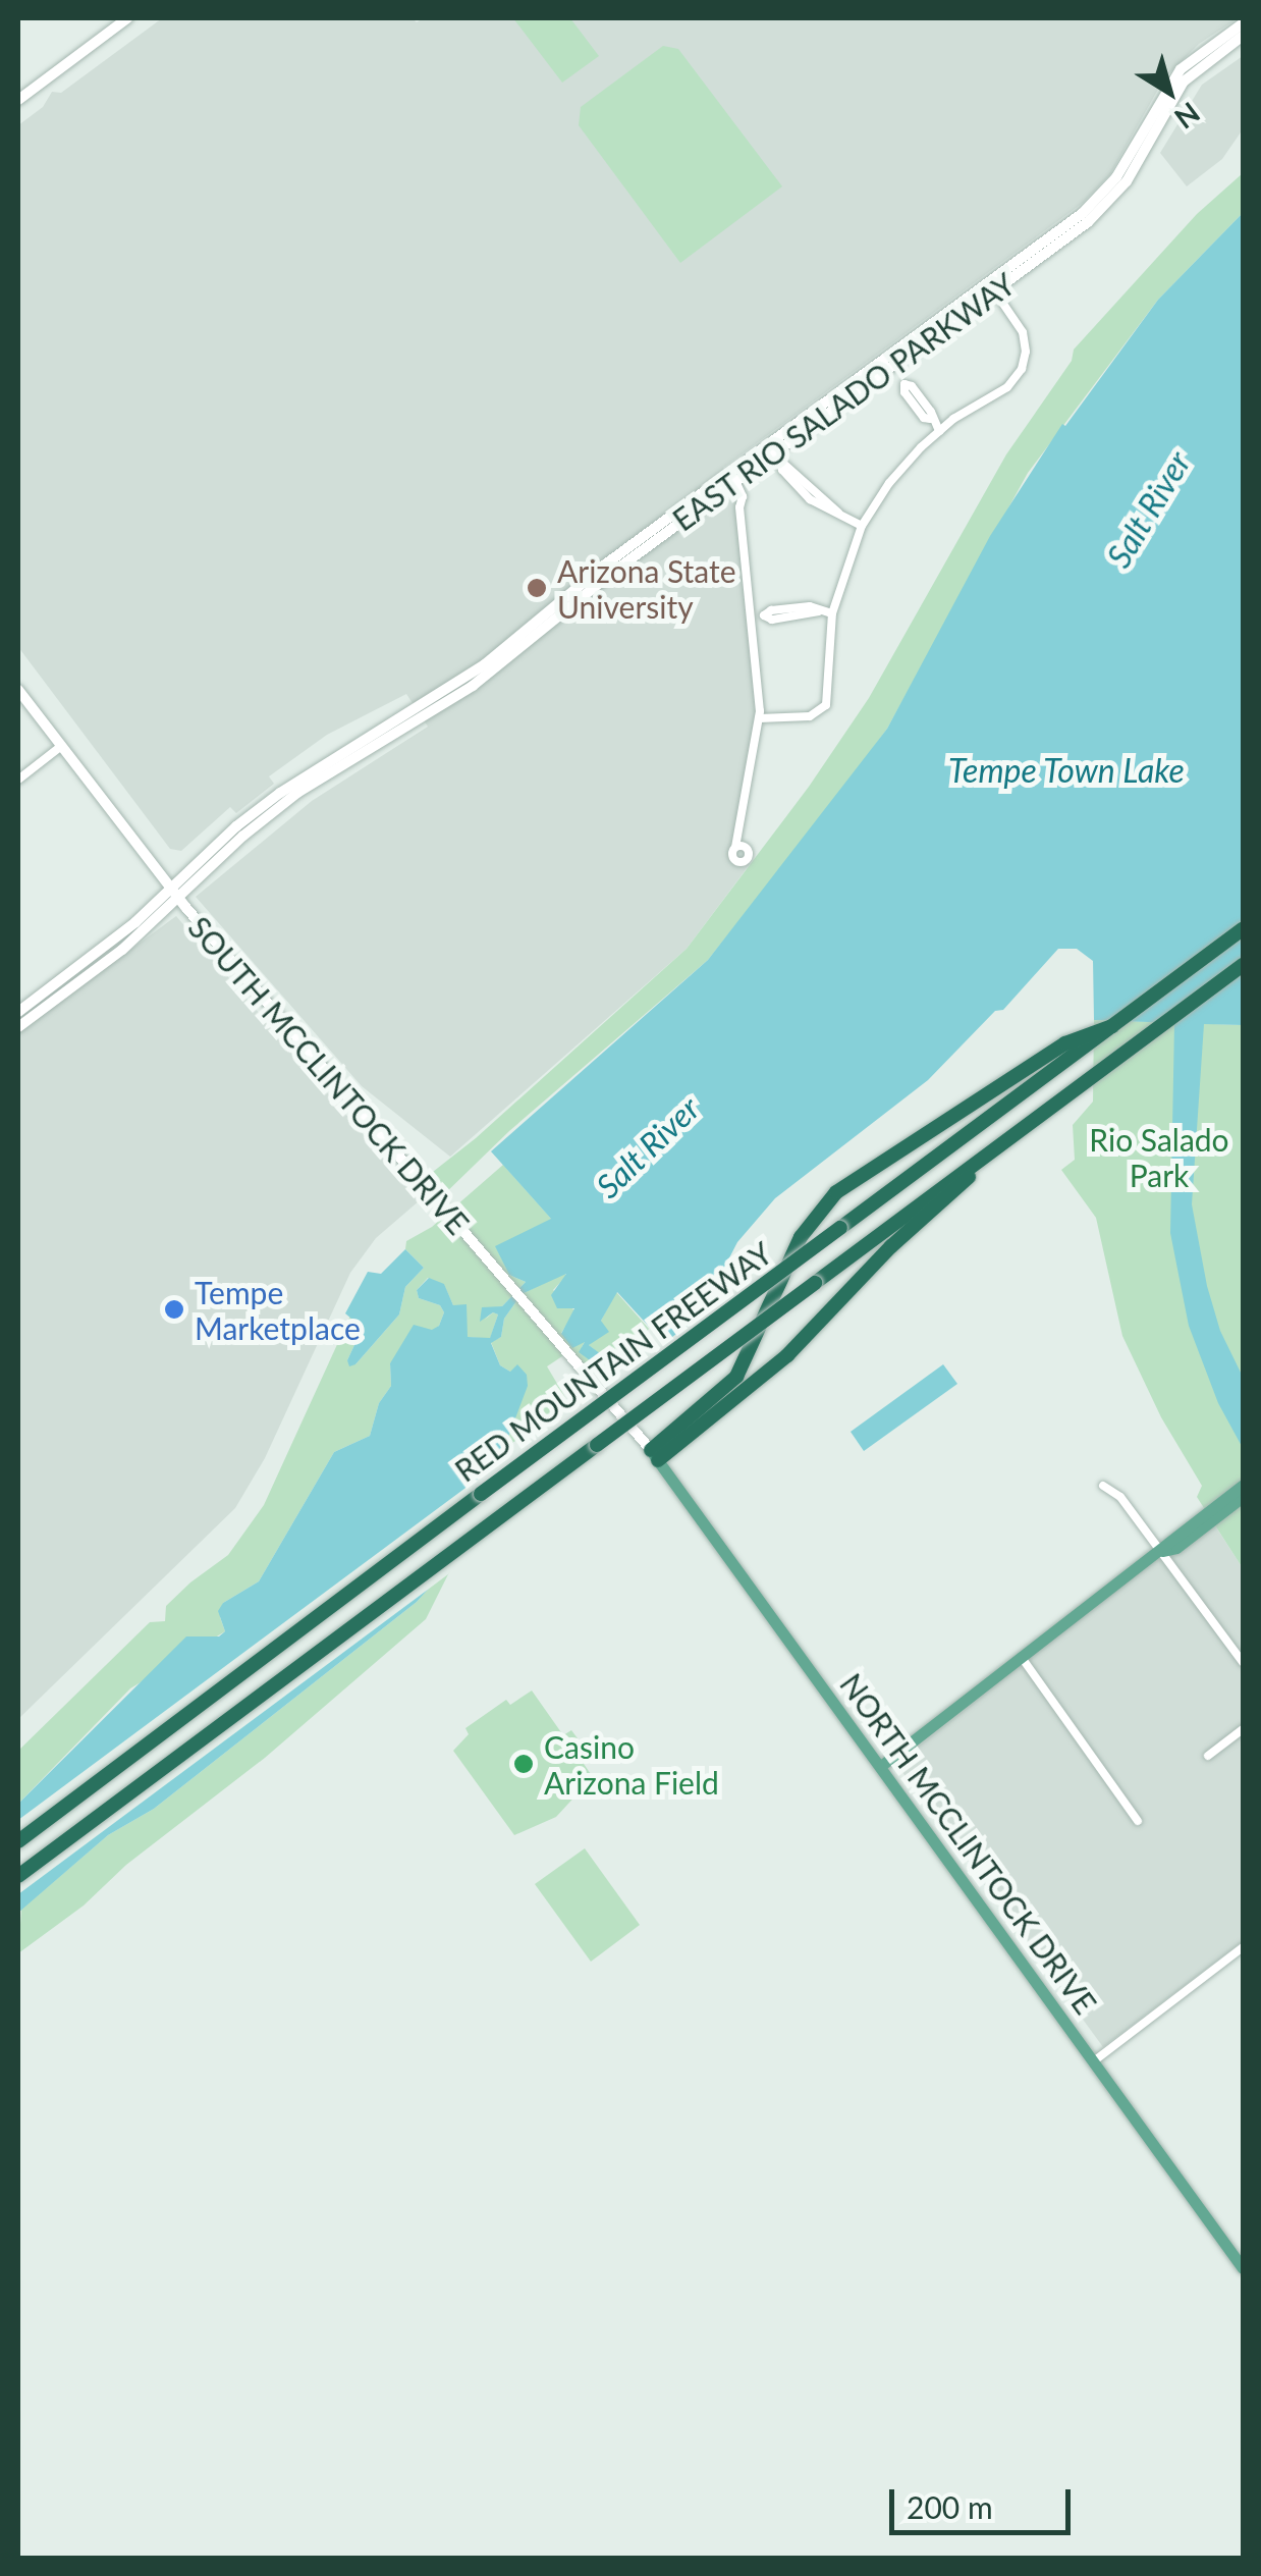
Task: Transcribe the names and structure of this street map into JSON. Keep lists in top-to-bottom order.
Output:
{
  "streets": {
    "highway": ["RED MOUNTAIN FREEWAY"],
    "main road": ["EAST RIO SALADO PARKWAY", "SOUTH MCCLINTOCK DRIVE", "NORTH MCCLINTOCK DRIVE"]
  },
  "crossings": [
    ["EAST RIO SALADO PARKWAY", "SOUTH MCCLINTOCK DRIVE"],
    ["SOUTH MCCLINTOCK DRIVE", "NORTH MCCLINTOCK DRIVE"]
  ],
  "water": ["Salt River", "Tempe Town Lake"],
  "parks": ["Rio Salado Park"],
  "places": ["Arizona State University", "Tempe Marketplace", "Casino Arizona Field"],
  "scale_bar": "200 m",
  "north": "bottom right"
}
